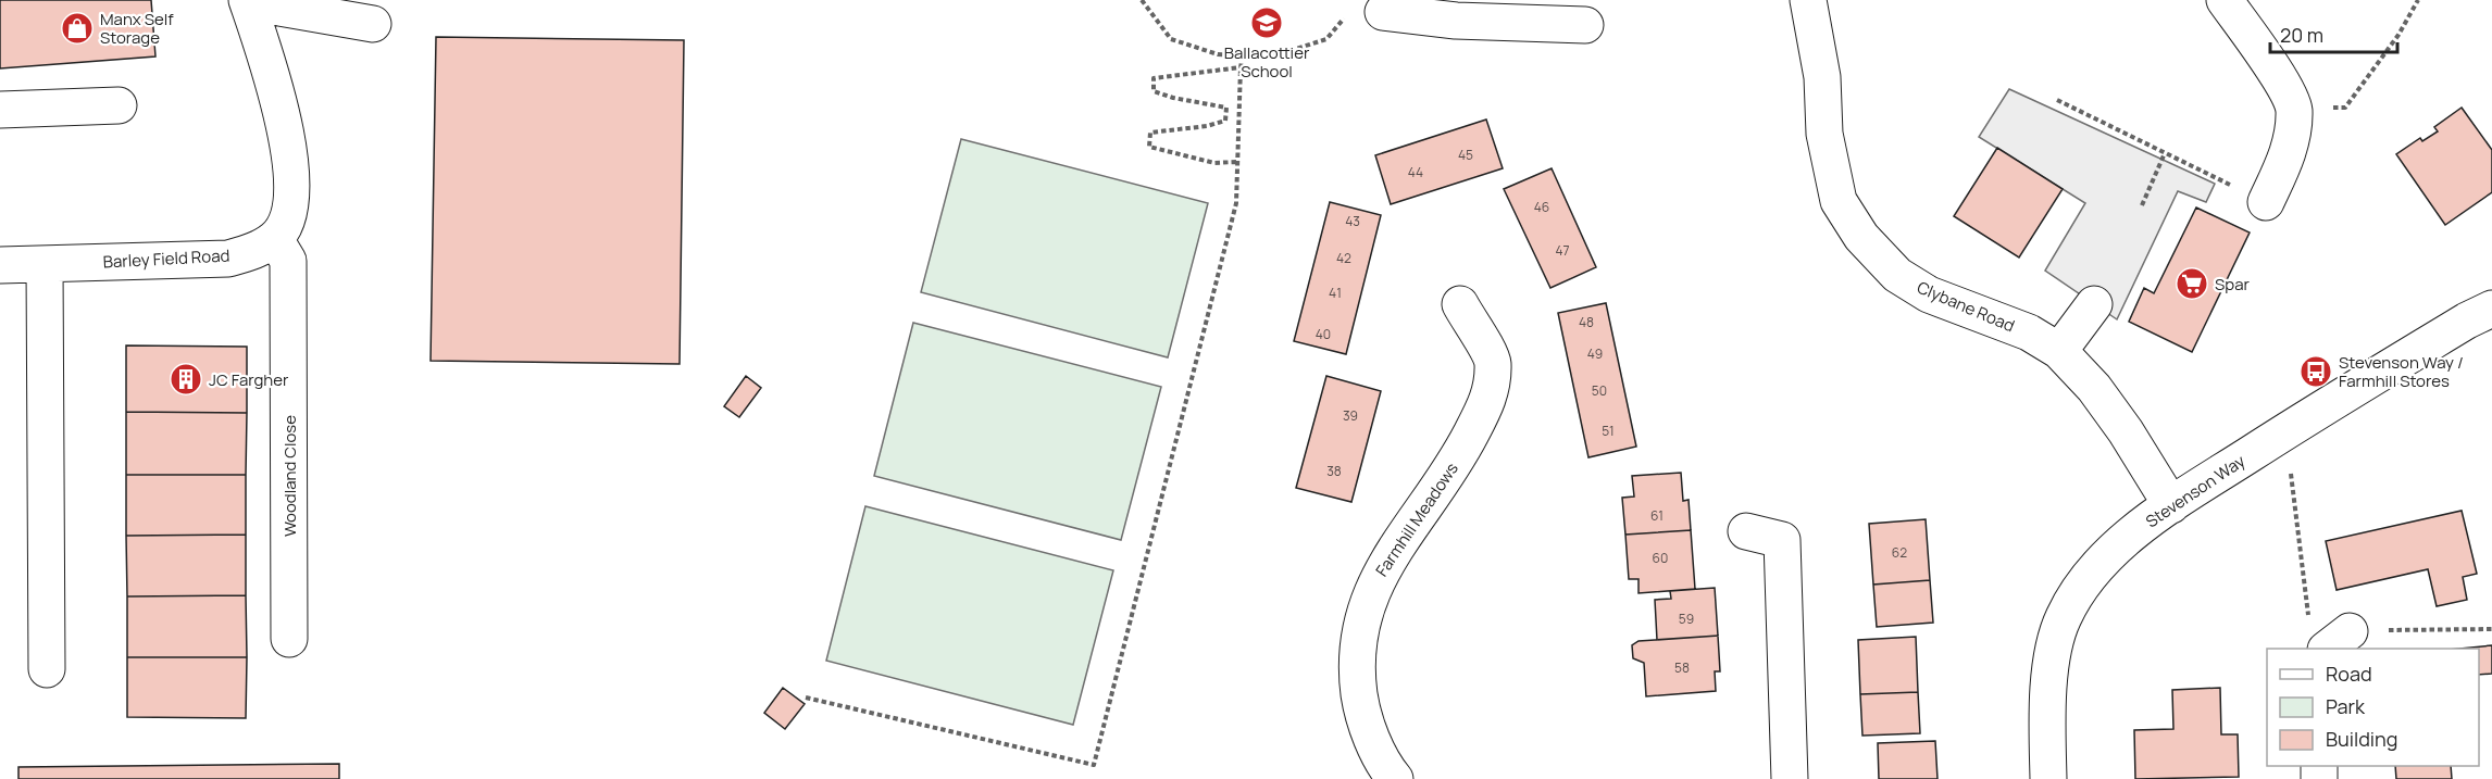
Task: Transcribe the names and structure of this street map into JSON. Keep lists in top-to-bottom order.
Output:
{
  "streets": {
    "street": [
      "Barley Field Road",
      "Clybane Road",
      "Woodland Close",
      "Stevenson Way",
      "Farmhill Meadows"
    ]
  },
  "crossings": [
    ["Barley Field Road", "Woodland Close"],
    ["Clybane Road", "Stevenson Way"]
  ],
  "places": {
    "school or university": ["Ballacottier School"],
    "shop": ["Manx Self Storage"],
    "supermarket": ["Spar"],
    "bus stop": ["Stevenson Way / Farmhill Stores"],
    "building": ["JC Fargher"]
  },
  "house_numbers": [
    "45",
    "44",
    "46",
    "43",
    "47",
    "42",
    "41",
    "48",
    "40",
    "49",
    "50",
    "39",
    "51",
    "38",
    "61",
    "62",
    "60",
    "59",
    "58"
  ],
  "legend": ["Road", "Park", "Building"],
  "scale_bar": "20 m"
}
